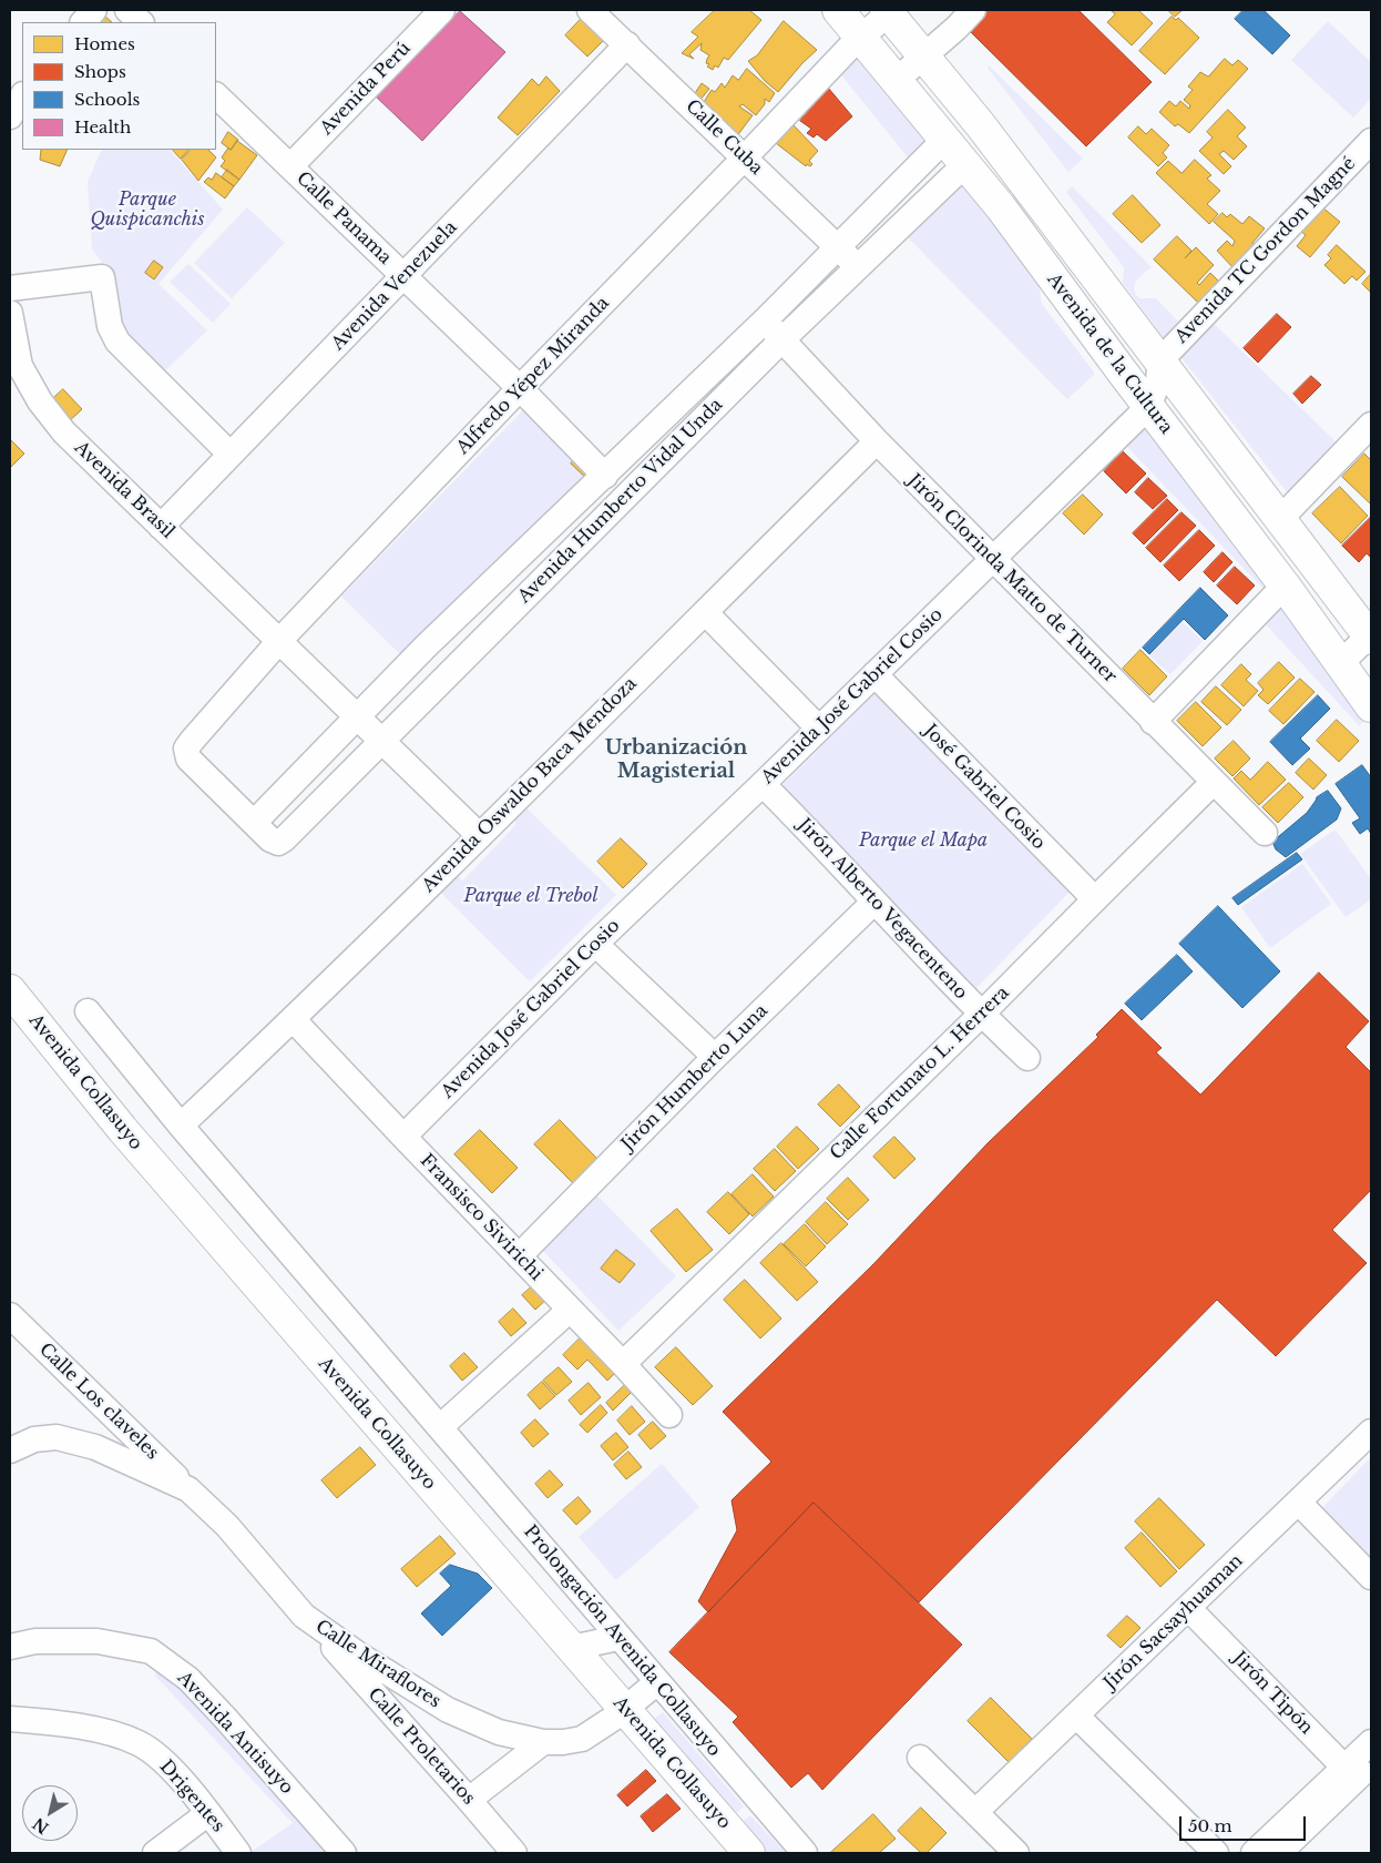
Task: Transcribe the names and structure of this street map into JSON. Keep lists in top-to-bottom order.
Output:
{
  "streets": {
    "main road": ["Avenida de la Cultura", "Avenida Collasuyo"],
    "street": [
      "Avenida Perú",
      "Calle Cuba",
      "Calle Panama",
      "Avenida TC Gordon Magné",
      "Avenida Venezuela",
      "Alfredo Yépez Miranda",
      "Avenida Brasil",
      "Avenida Humberto Vidal Unda",
      "Jirón Clorinda Matto de Turner",
      "Avenida José Gabriel Cosio",
      "Avenida Oswaldo Baca Mendoza",
      "José Gabriel Cosio",
      "Jirón Alberto Vegacenteno",
      "Calle Fortunato L. Herrera",
      "Jirón Humberto Luna",
      "Fransisco Sivirichi",
      "Calle Los claveles",
      "Jirón Sacsayhuaman",
      "Prolongación Avenida Collasuyo",
      "Calle Miraflores",
      "Jirón Tipón",
      "Avenida Antisuyo",
      "Calle Proletarios",
      "Drigentes"
    ]
  },
  "crossings": [
    ["Avenida Perú", "Calle Panama"],
    ["Calle Cuba", "Avenida Venezuela"],
    ["Calle Cuba", "Alfredo Yépez Miranda"],
    ["Calle Cuba", "Avenida Humberto Vidal Unda"],
    ["Calle Panama", "Avenida Venezuela"],
    ["Calle Panama", "Alfredo Yépez Miranda"],
    ["Calle Panama", "Avenida Humberto Vidal Unda"],
    ["Avenida TC Gordon Magné", "Avenida de la Cultura"],
    ["Avenida TC Gordon Magné", "Avenida José Gabriel Cosio"],
    ["Avenida Venezuela", "Avenida Brasil"],
    ["Avenida de la Cultura", "Alfredo Yépez Miranda"],
    ["Avenida de la Cultura", "Avenida Humberto Vidal Unda"],
    ["Avenida de la Cultura", "Avenida José Gabriel Cosio"],
    ["Alfredo Yépez Miranda", "Avenida Brasil"],
    ["Alfredo Yépez Miranda", "Avenida Humberto Vidal Unda"],
    ["Avenida Brasil", "Avenida Humberto Vidal Unda"],
    ["Avenida Brasil", "Avenida Oswaldo Baca Mendoza"],
    ["Avenida Humberto Vidal Unda", "Jirón Clorinda Matto de Turner"],
    ["Jirón Clorinda Matto de Turner", "Avenida José Gabriel Cosio"],
    ["Jirón Clorinda Matto de Turner", "Avenida Oswaldo Baca Mendoza"],
    ["Jirón Clorinda Matto de Turner", "Calle Fortunato L. Herrera"],
    ["Avenida José Gabriel Cosio", "José Gabriel Cosio"],
    ["Avenida José Gabriel Cosio", "Jirón Alberto Vegacenteno"],
    ["Avenida José Gabriel Cosio", "Fransisco Sivirichi"],
    ["Avenida Oswaldo Baca Mendoza", "Fransisco Sivirichi"],
    ["Avenida Oswaldo Baca Mendoza", "Prolongación Avenida Collasuyo"],
    ["José Gabriel Cosio", "Calle Fortunato L. Herrera"],
    ["Jirón Alberto Vegacenteno", "Calle Fortunato L. Herrera"],
    ["Jirón Alberto Vegacenteno", "Jirón Humberto Luna"],
    ["Calle Fortunato L. Herrera", "Fransisco Sivirichi"],
    ["Jirón Humberto Luna", "Fransisco Sivirichi"],
    ["Avenida Collasuyo", "Calle Miraflores"],
    ["Calle Los claveles", "Calle Miraflores"],
    ["Jirón Sacsayhuaman", "Jirón Tipón"],
    ["Prolongación Avenida Collasuyo", "Calle Miraflores"],
    ["Calle Miraflores", "Calle Proletarios"]
  ],
  "districts": ["Urbanización Magisterial"],
  "parks": ["Parque Quispicanchis", "Parque el Mapa", "Parque el Trebol"],
  "legend": [
    "Homes",
    "Shops",
    "Schools",
    "Health"
  ],
  "scale_bar": "50 m",
  "north": "bottom left"
}
